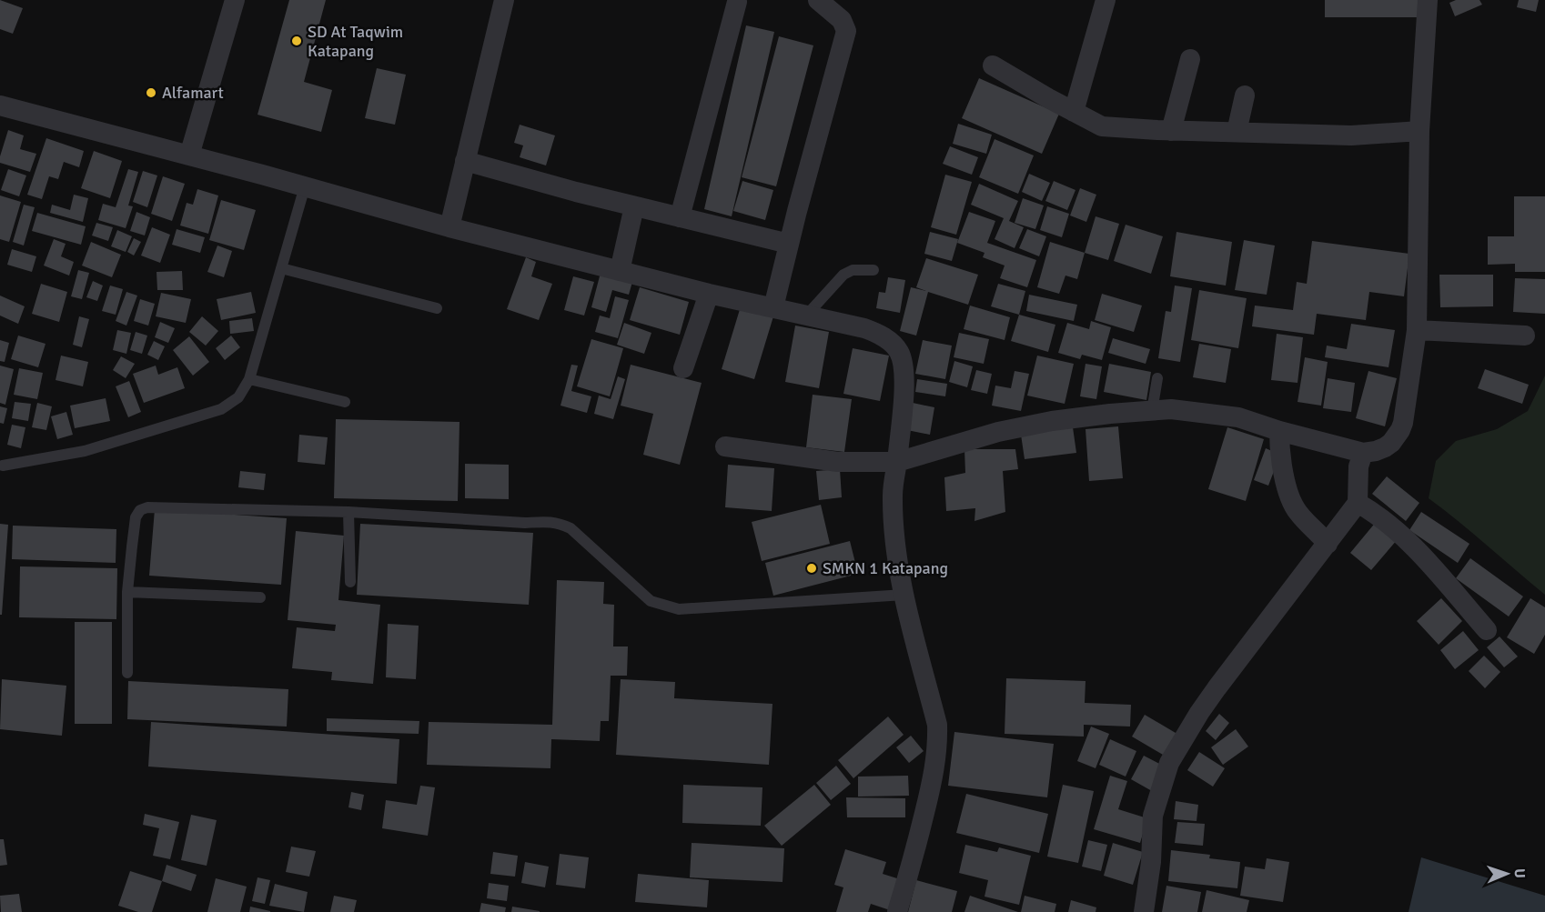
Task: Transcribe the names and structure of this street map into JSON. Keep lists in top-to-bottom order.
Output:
{
  "places": ["SD At Taqwim Katapang", "Alfamart", "SMKN 1 Katapang"],
  "north": "right"
}
